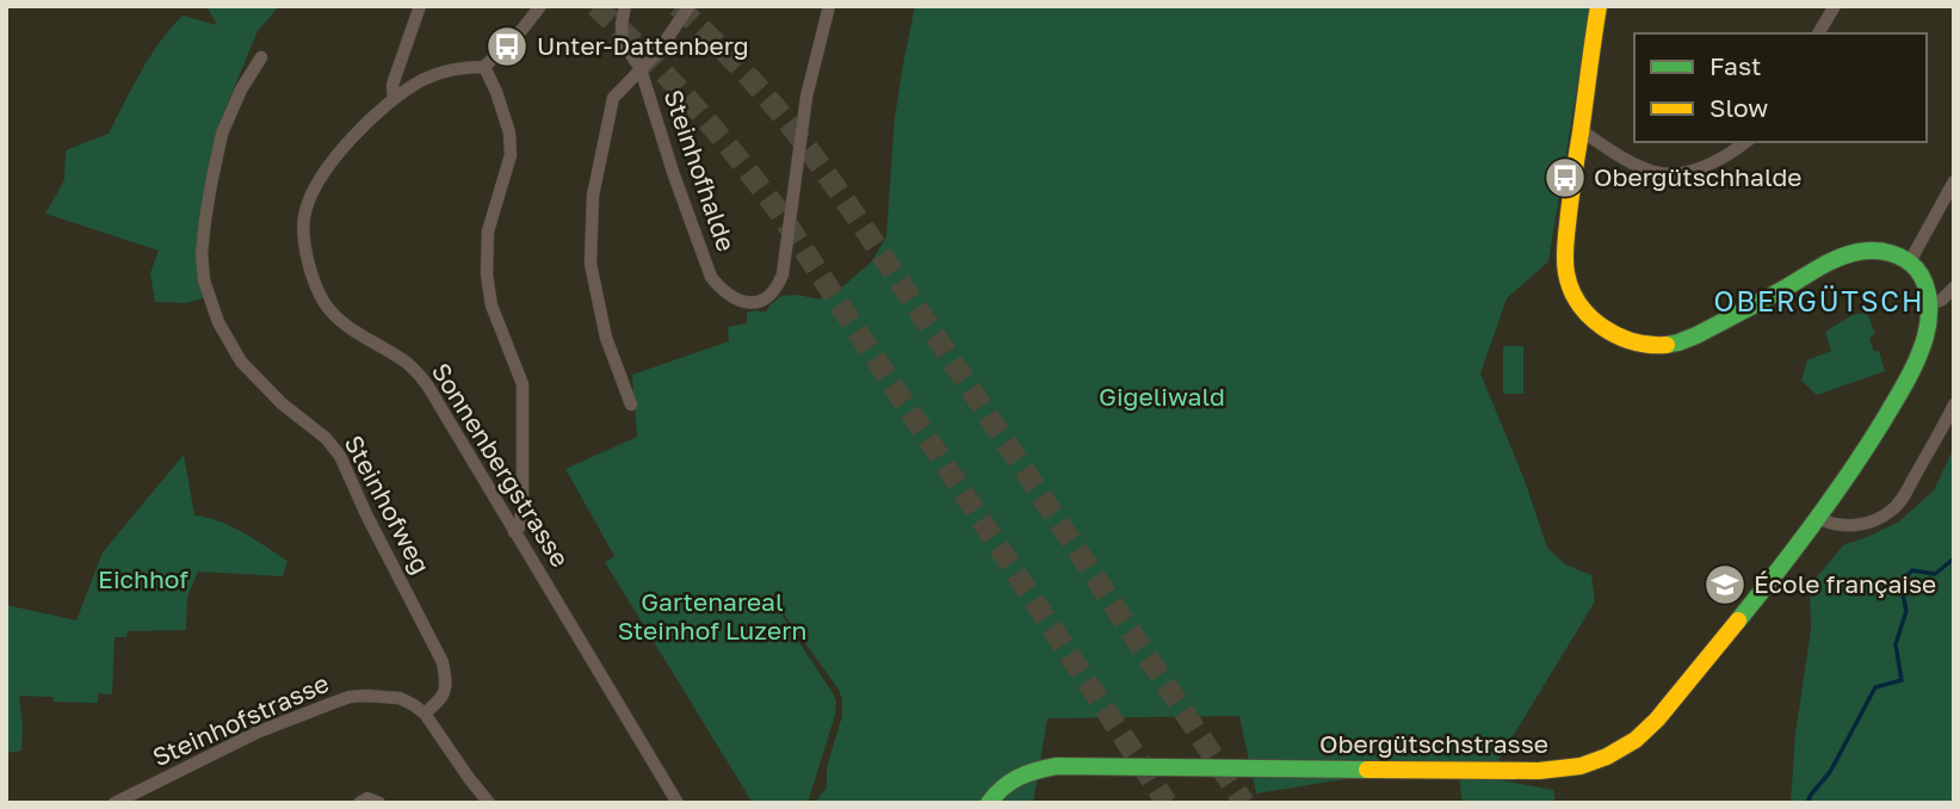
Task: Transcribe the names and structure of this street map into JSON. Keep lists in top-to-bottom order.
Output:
{
  "streets": {
    "street": [
      "Steinhofhalde",
      "Sonnenbergstrasse",
      "Steinhofweg",
      "Steinhofstrasse",
      "Obergütschstrasse"
    ]
  },
  "crossings": [
    ["Steinhofweg", "Steinhofstrasse"]
  ],
  "districts": ["OBERGÜTSCH"],
  "parks": ["Gigeliwald", "Eichhof", "Gartenareal Steinhof Luzern"],
  "places": {
    "bus stop": ["Unter-Dattenberg", "Obergütschhalde"],
    "school or university": ["École française"]
  },
  "legend": ["Fast", "Slow"]
}
